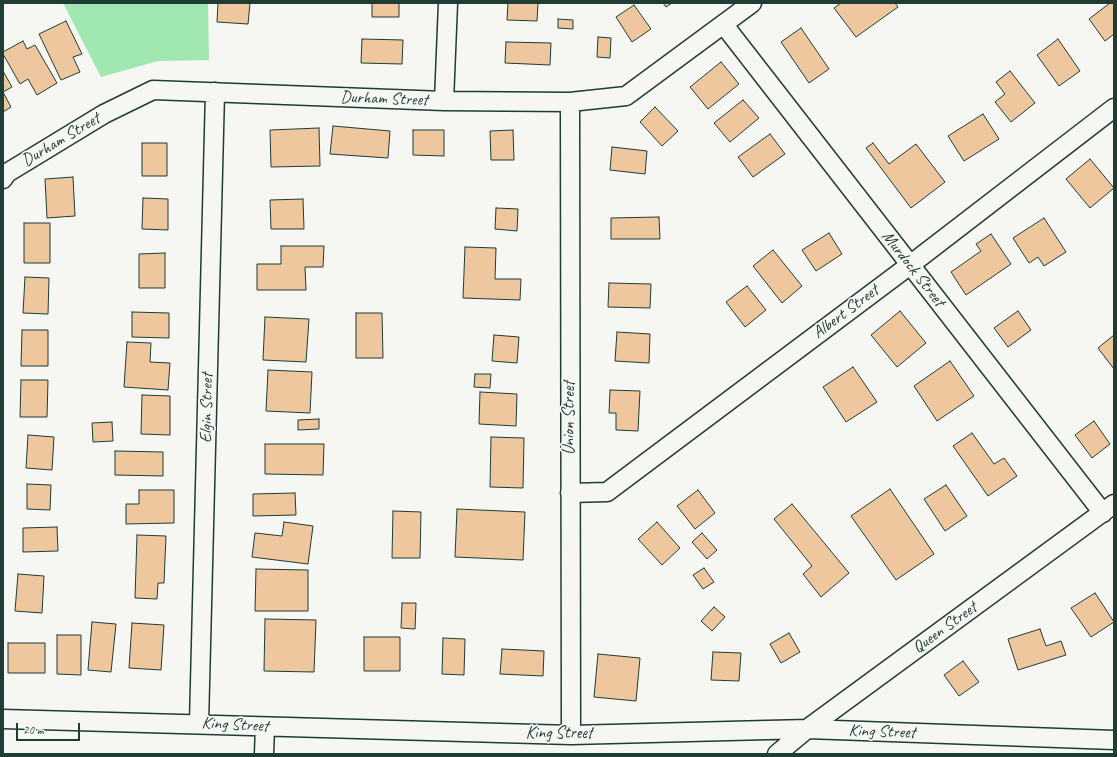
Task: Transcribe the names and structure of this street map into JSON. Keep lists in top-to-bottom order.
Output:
{
  "streets": {
    "street": [
      "Durham Street",
      "Murdock Street",
      "Albert Street",
      "Elgin Street",
      "Union Street",
      "Queen Street",
      "King Street"
    ]
  },
  "crossings": [
    ["Durham Street", "Murdock Street"],
    ["Durham Street", "Elgin Street"],
    ["Durham Street", "Union Street"],
    ["Murdock Street", "Albert Street"],
    ["Murdock Street", "Queen Street"],
    ["Albert Street", "Union Street"],
    ["Elgin Street", "King Street"],
    ["Union Street", "King Street"],
    ["Queen Street", "King Street"]
  ],
  "scale_bar": "20 m"
}
